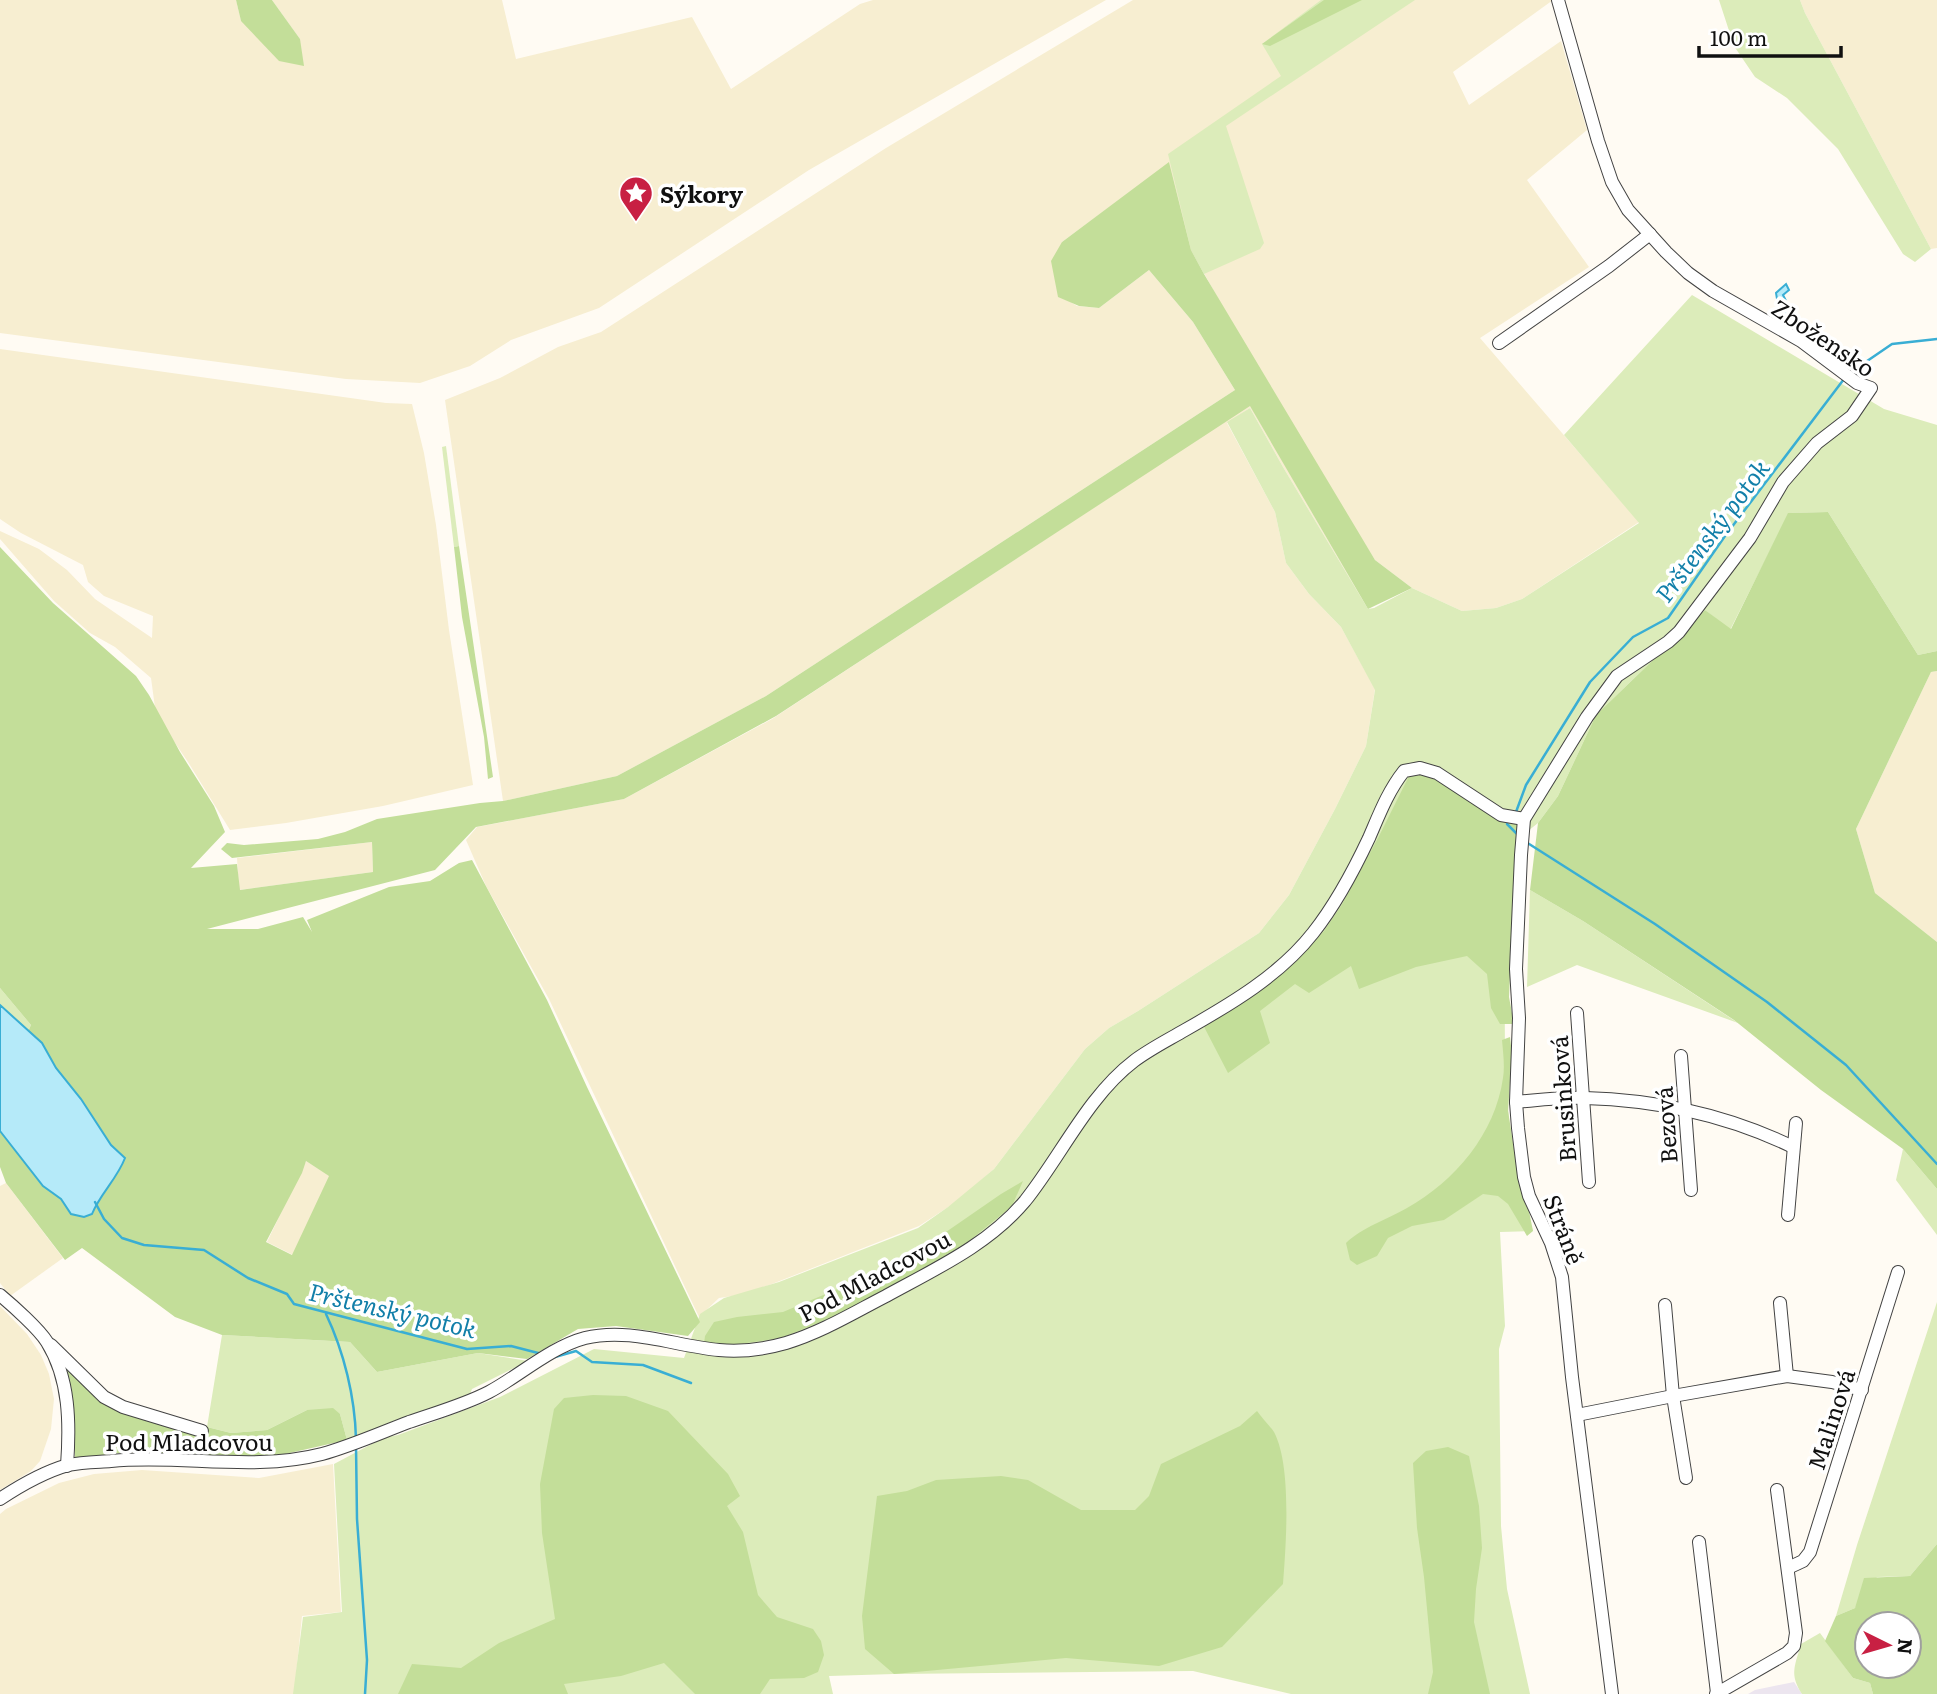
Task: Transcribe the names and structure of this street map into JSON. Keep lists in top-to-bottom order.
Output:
{
  "streets": {
    "street": [
      "Zbožensko",
      "Brusinková",
      "Bezová",
      "Stráně",
      "Pod Mladcovou",
      "Malinová"
    ]
  },
  "crossings": [
    ["Zbožensko", "Stráně"],
    ["Zbožensko", "Pod Mladcovou"],
    ["Stráně", "Pod Mladcovou"]
  ],
  "water": ["Prštenský potok"],
  "places": {
    "place": ["Sýkory"]
  },
  "scale_bar": "100 m",
  "north": "right"
}
